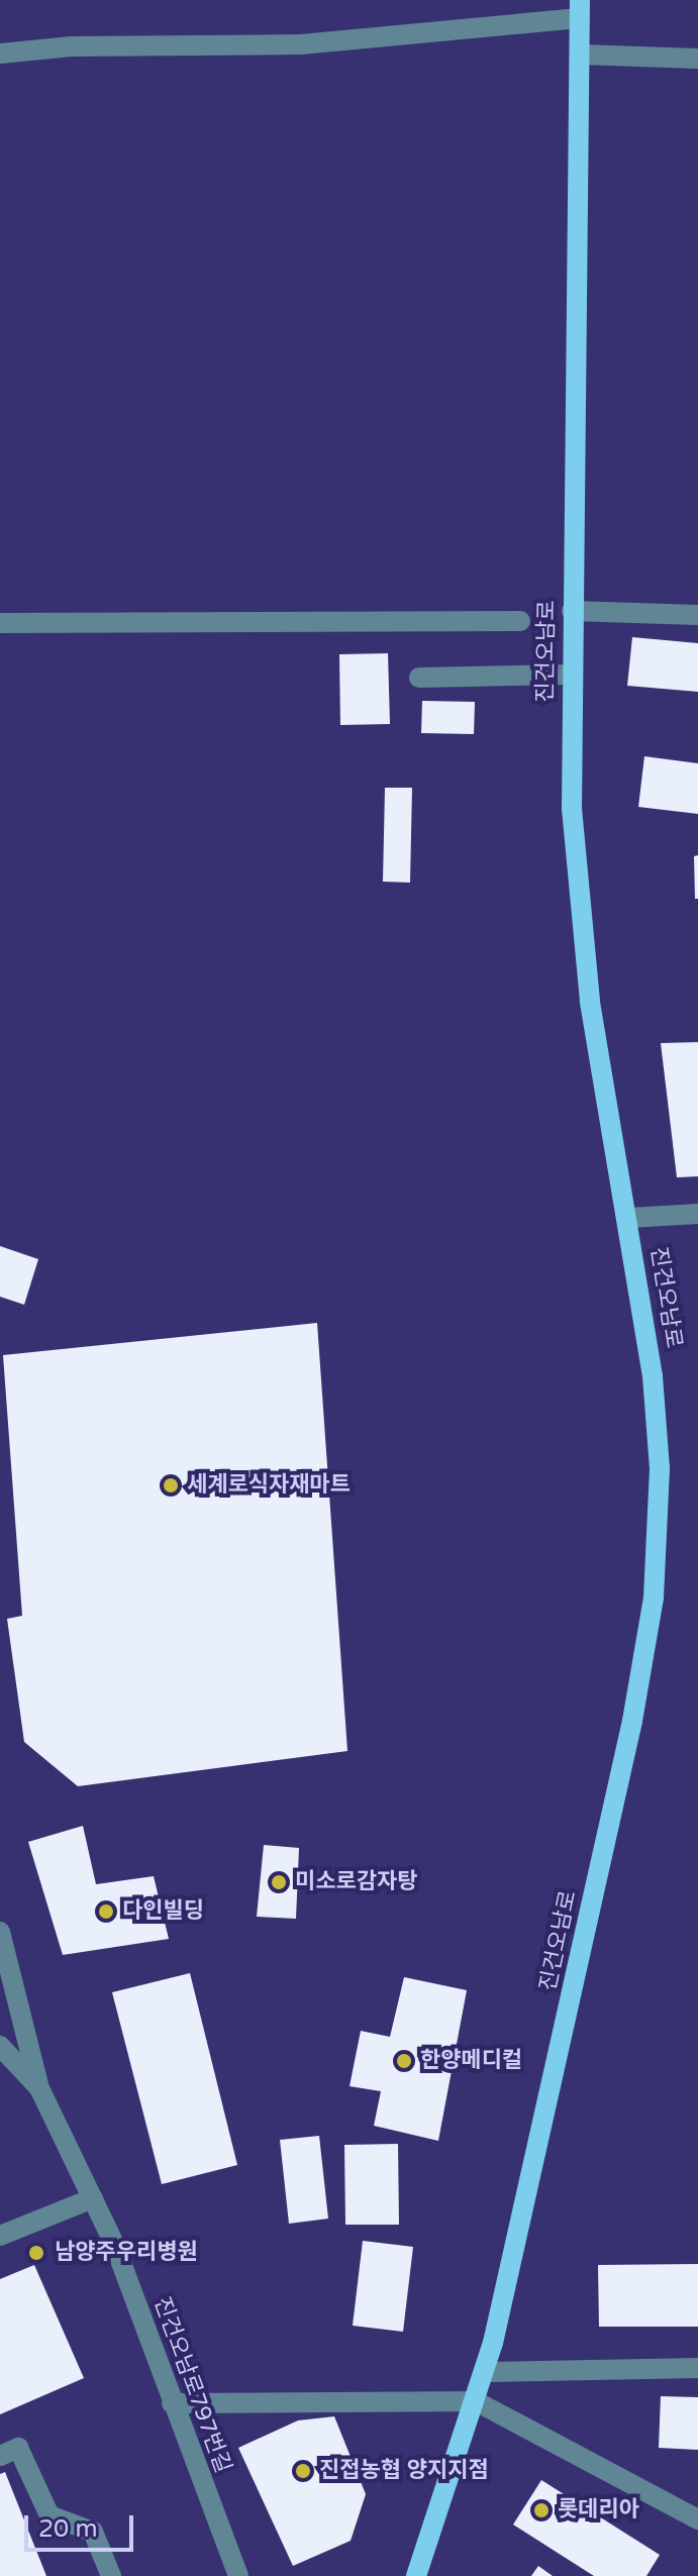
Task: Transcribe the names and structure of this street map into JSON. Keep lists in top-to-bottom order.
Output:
{
  "streets": {
    "main road": ["진건오남로"],
    "street": ["진건오남로797번길"]
  },
  "places": [
    "세계로식자재마트",
    "미소로감자탕",
    "다인빌딩",
    "한양메디컬",
    "남양주우리병원",
    "진접농협 양지지점",
    "롯데리아"
  ],
  "scale_bar": "20 m"
}
